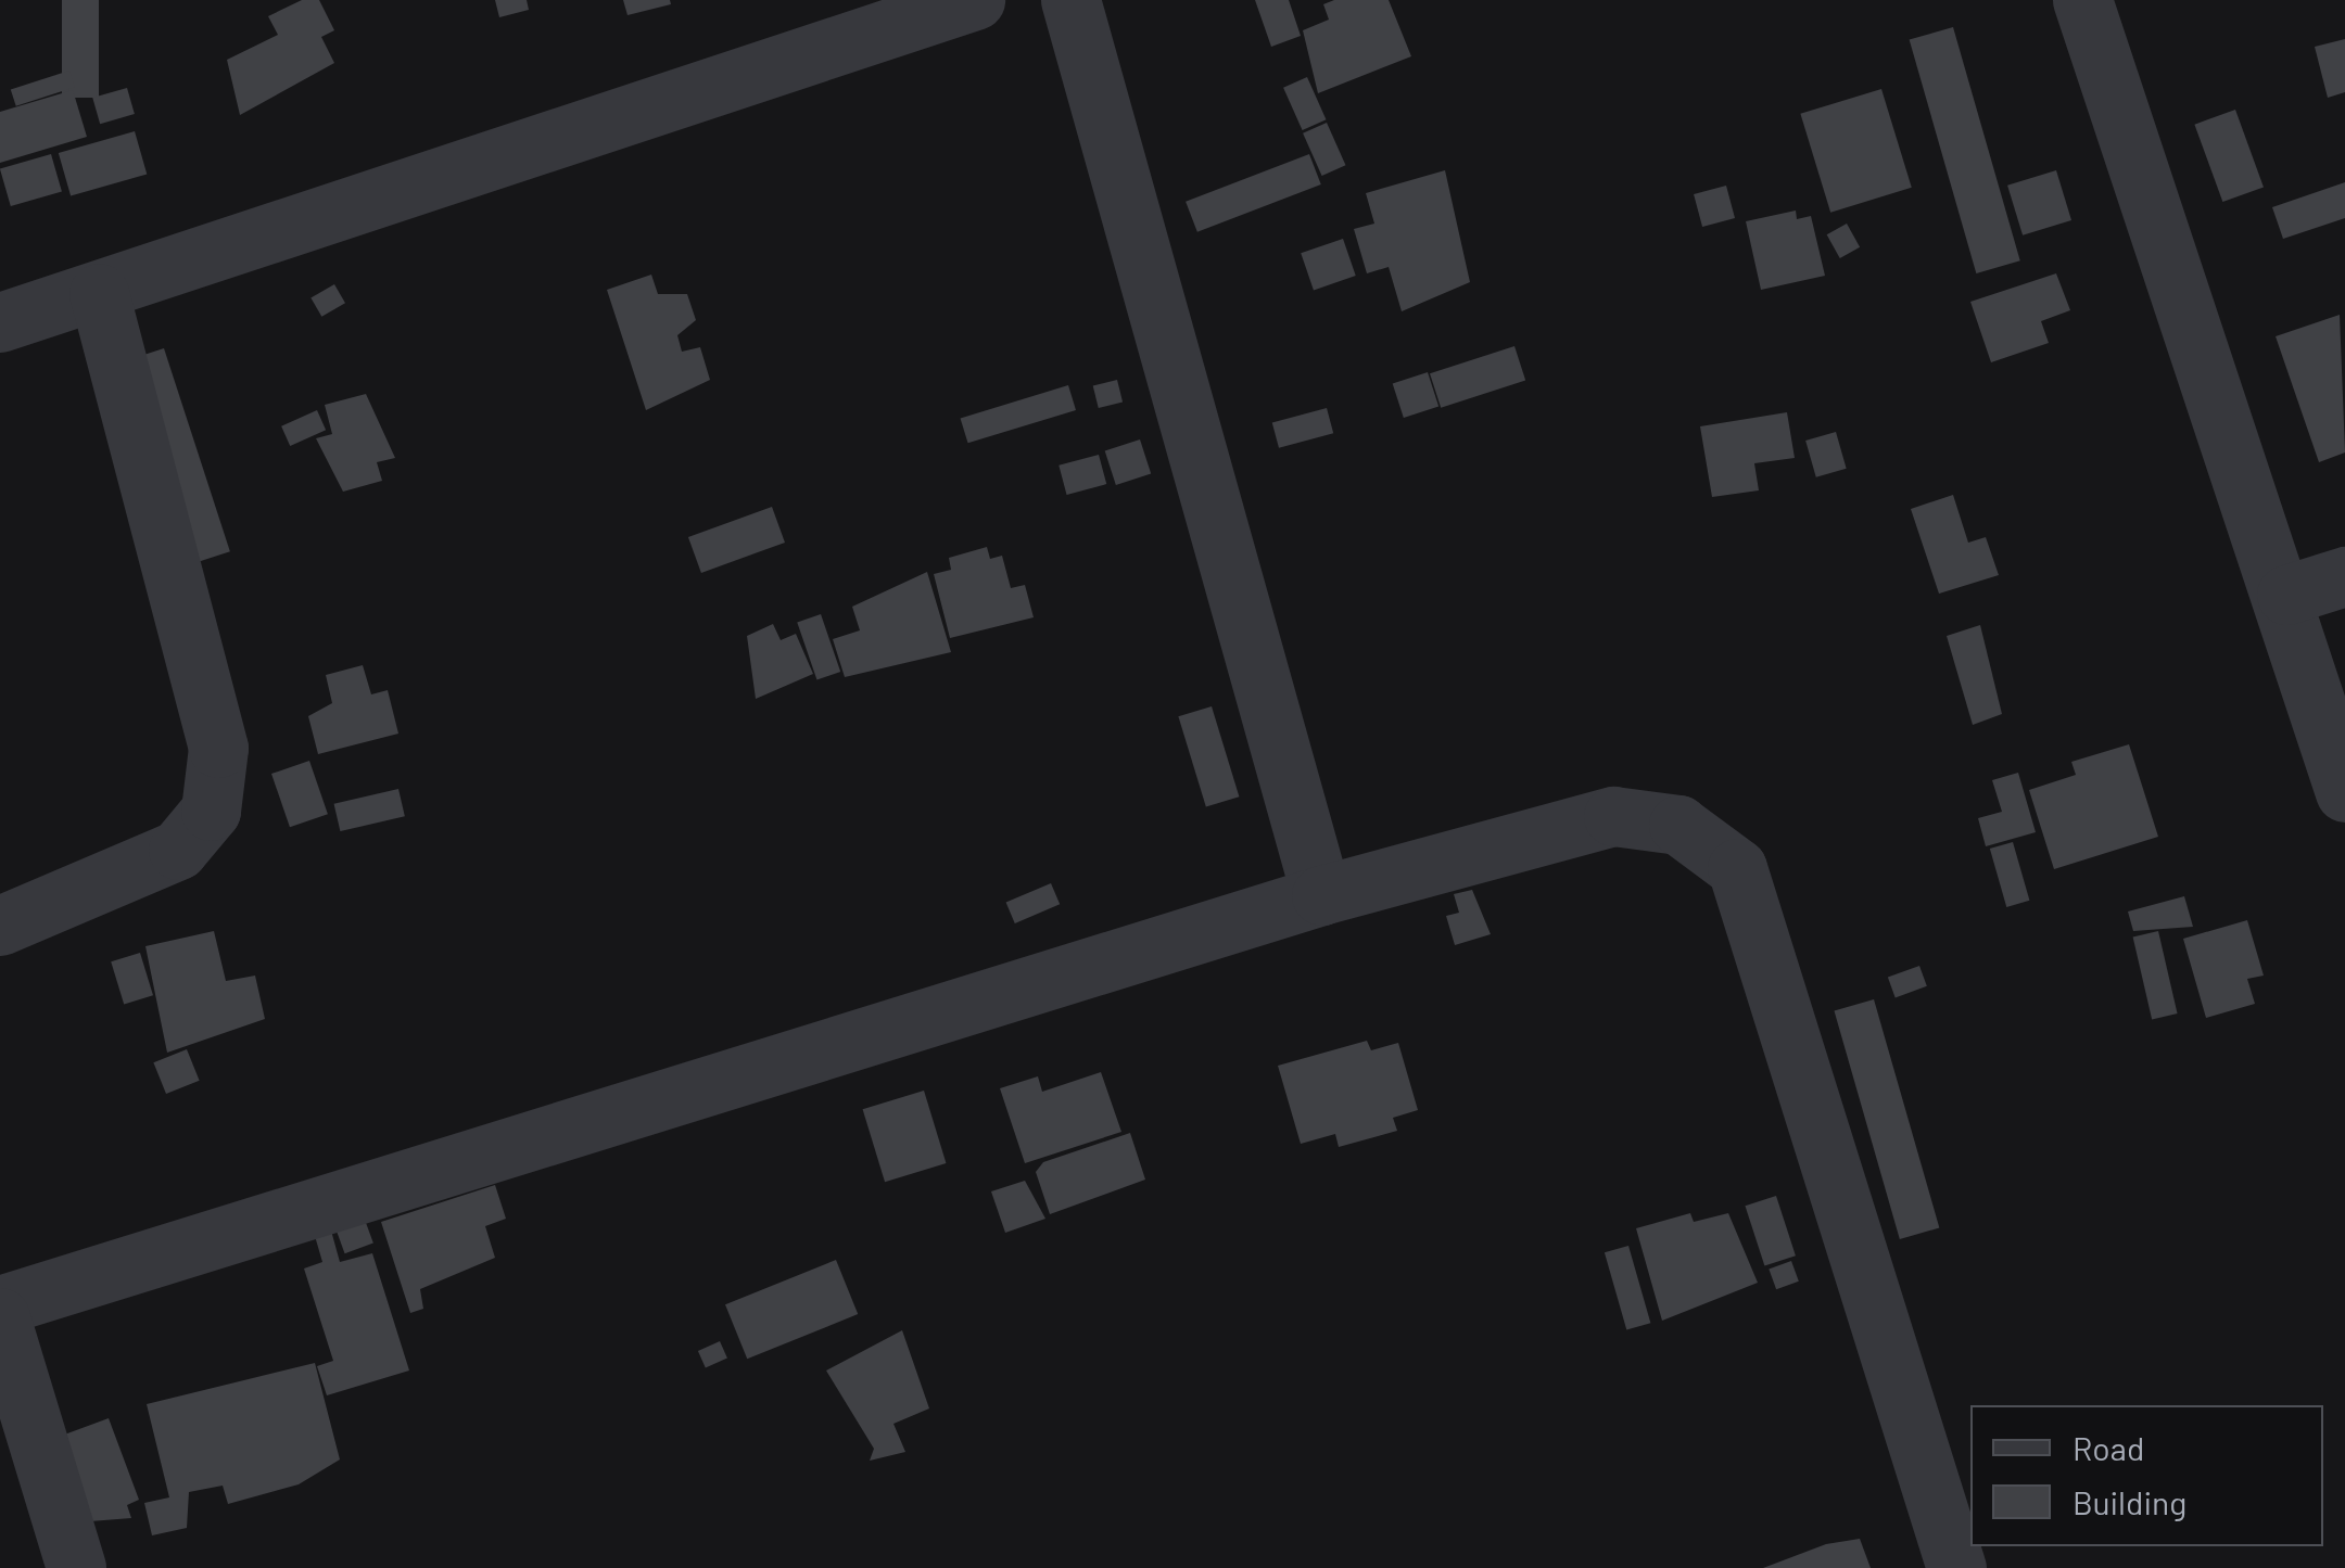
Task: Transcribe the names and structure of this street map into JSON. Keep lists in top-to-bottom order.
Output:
{
  "legend": ["Road", "Building"]
}
